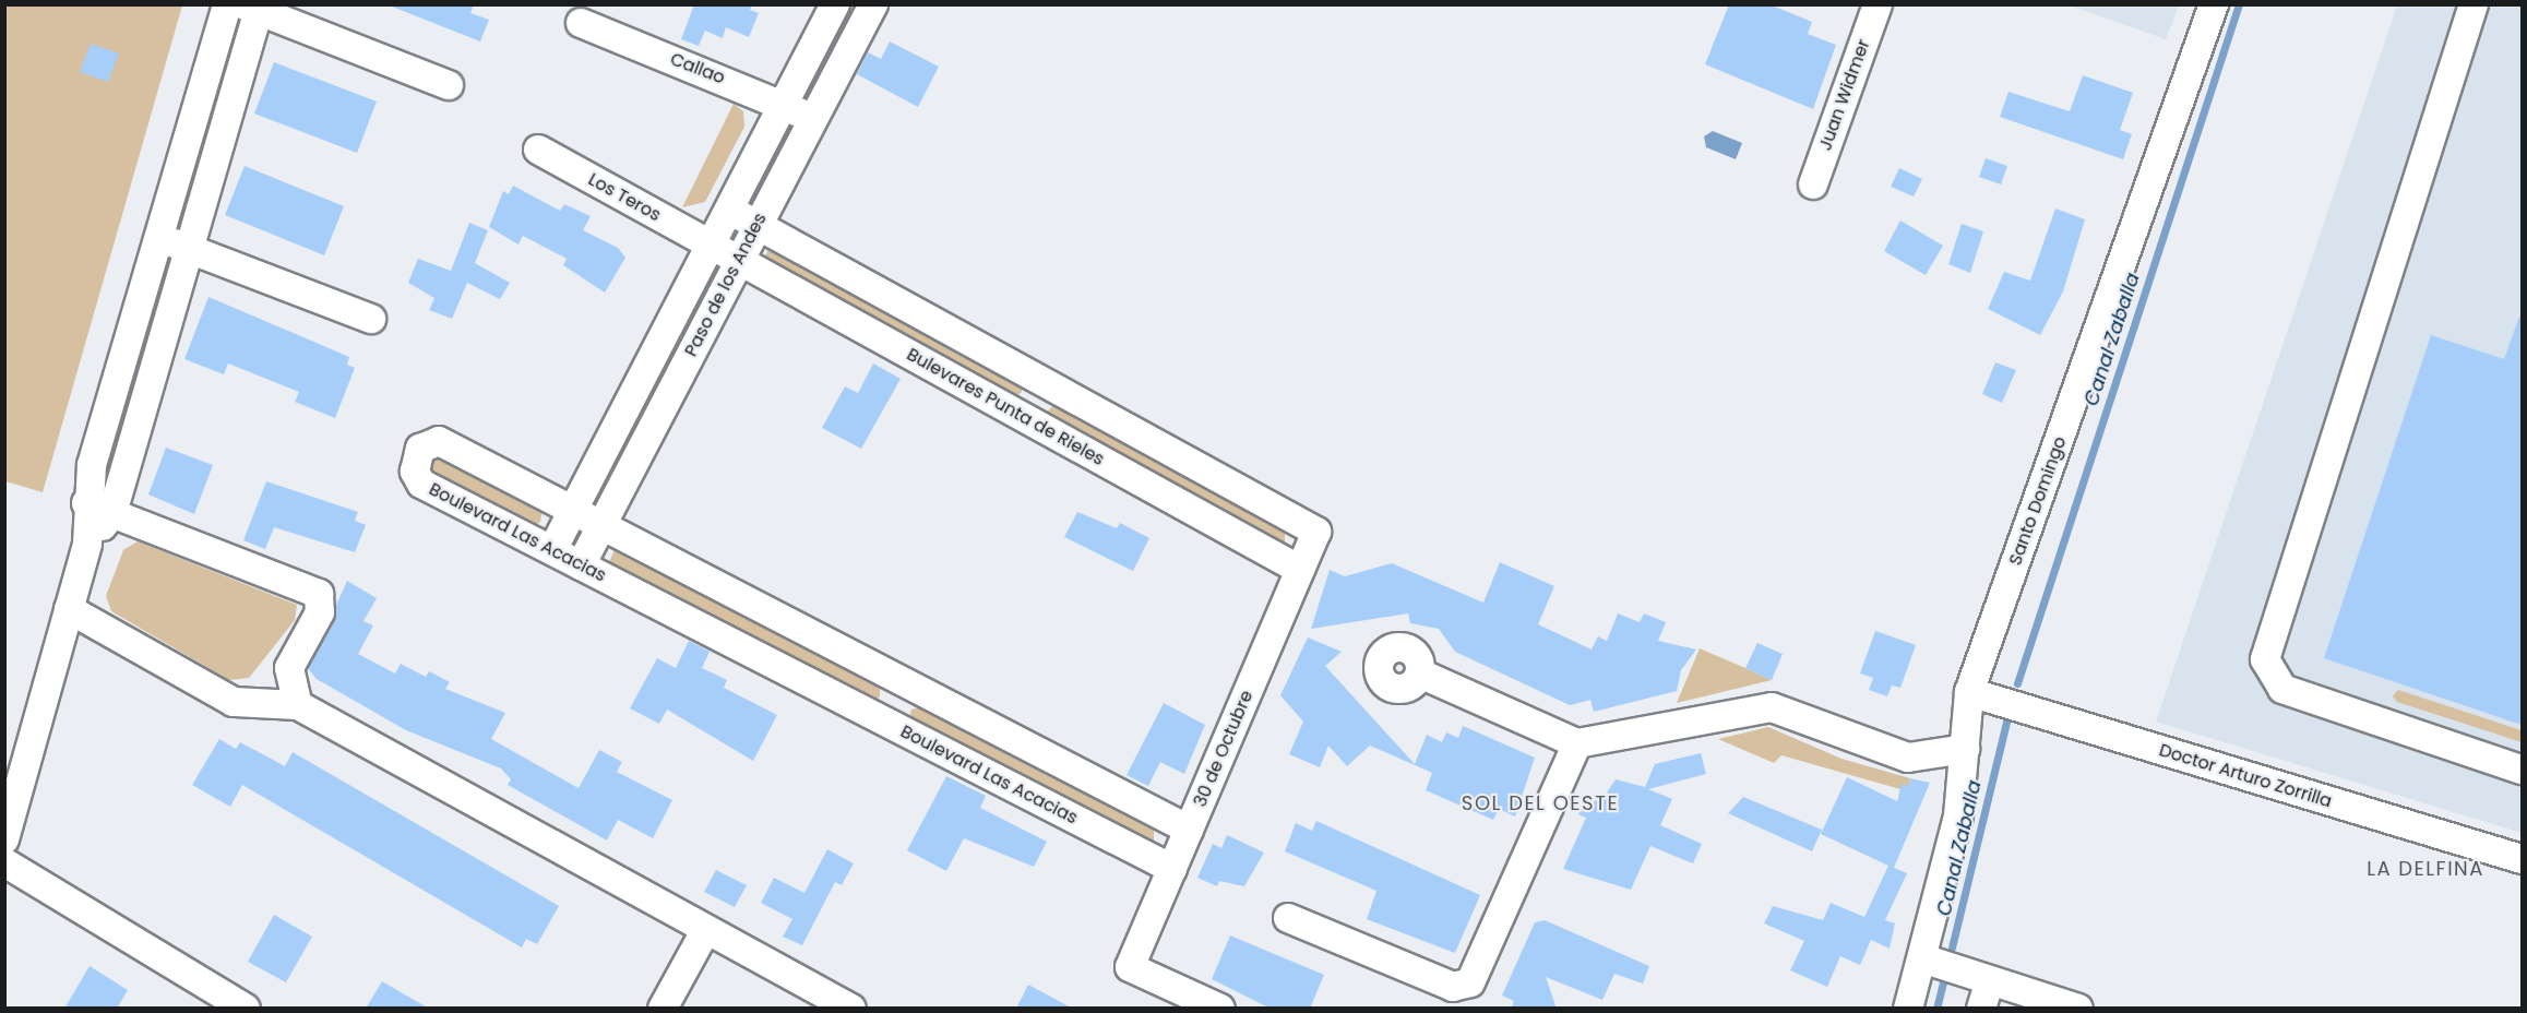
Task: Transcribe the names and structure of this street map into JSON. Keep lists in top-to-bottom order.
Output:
{
  "streets": {
    "street": [
      "Callao",
      "Juan Widmer",
      "Los Teros",
      "Paso de los Andes",
      "Bulevares Punta de Rieles",
      "Santo Domingo",
      "Boulevard Las Acacias",
      "30 de Octubre",
      "Doctor Arturo Zorrilla"
    ]
  },
  "crossings": [
    ["Callao", "Paso de los Andes"],
    ["Los Teros", "Paso de los Andes"],
    ["Los Teros", "Bulevares Punta de Rieles"],
    ["Paso de los Andes", "Bulevares Punta de Rieles"],
    ["Paso de los Andes", "Boulevard Las Acacias"],
    ["Bulevares Punta de Rieles", "30 de Octubre"],
    ["Santo Domingo", "Doctor Arturo Zorrilla"],
    ["Boulevard Las Acacias", "30 de Octubre"]
  ],
  "districts": ["SOL DEL OESTE", "LA DELFINA"],
  "water": ["Canal Zaballa"]
}
